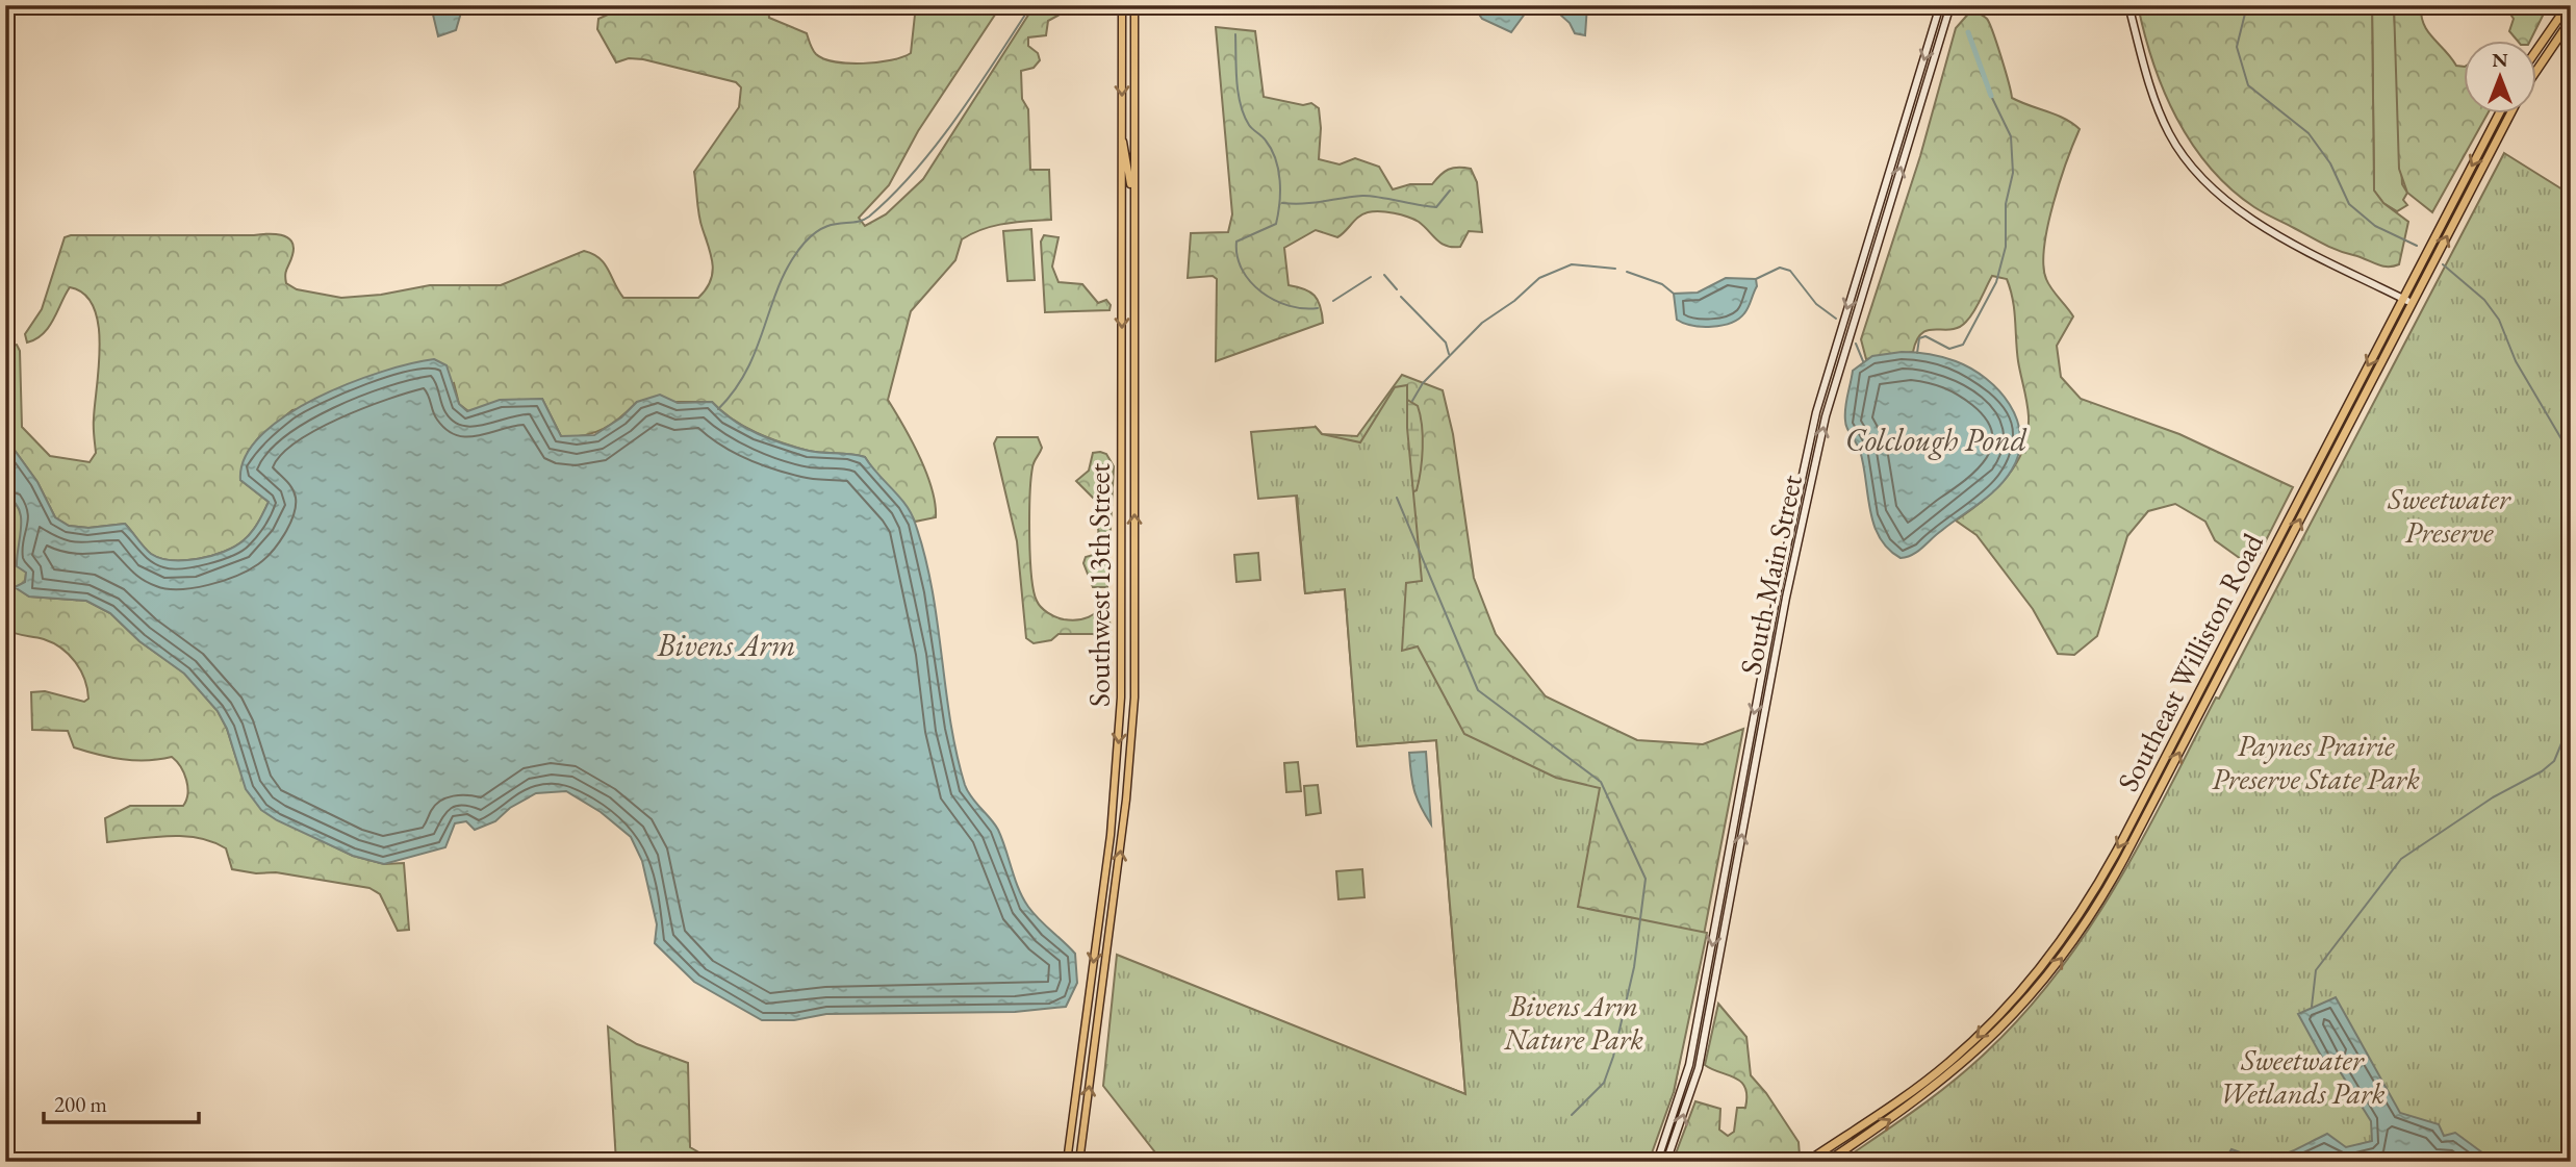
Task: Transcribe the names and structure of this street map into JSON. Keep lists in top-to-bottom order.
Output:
{
  "streets": {
    "highway": ["Southeast Williston Road"],
    "main road": ["South Main Street", "Southwest 13th Street"]
  },
  "water": ["Colclough Pond", "Bivens Arm"],
  "parks": [
    "Sweetwater Preserve",
    "Paynes Prairie Preserve State Park",
    "Bivens Arm Nature Park",
    "Sweetwater Wetlands Park"
  ],
  "scale_bar": "200 m",
  "north": "top"
}
